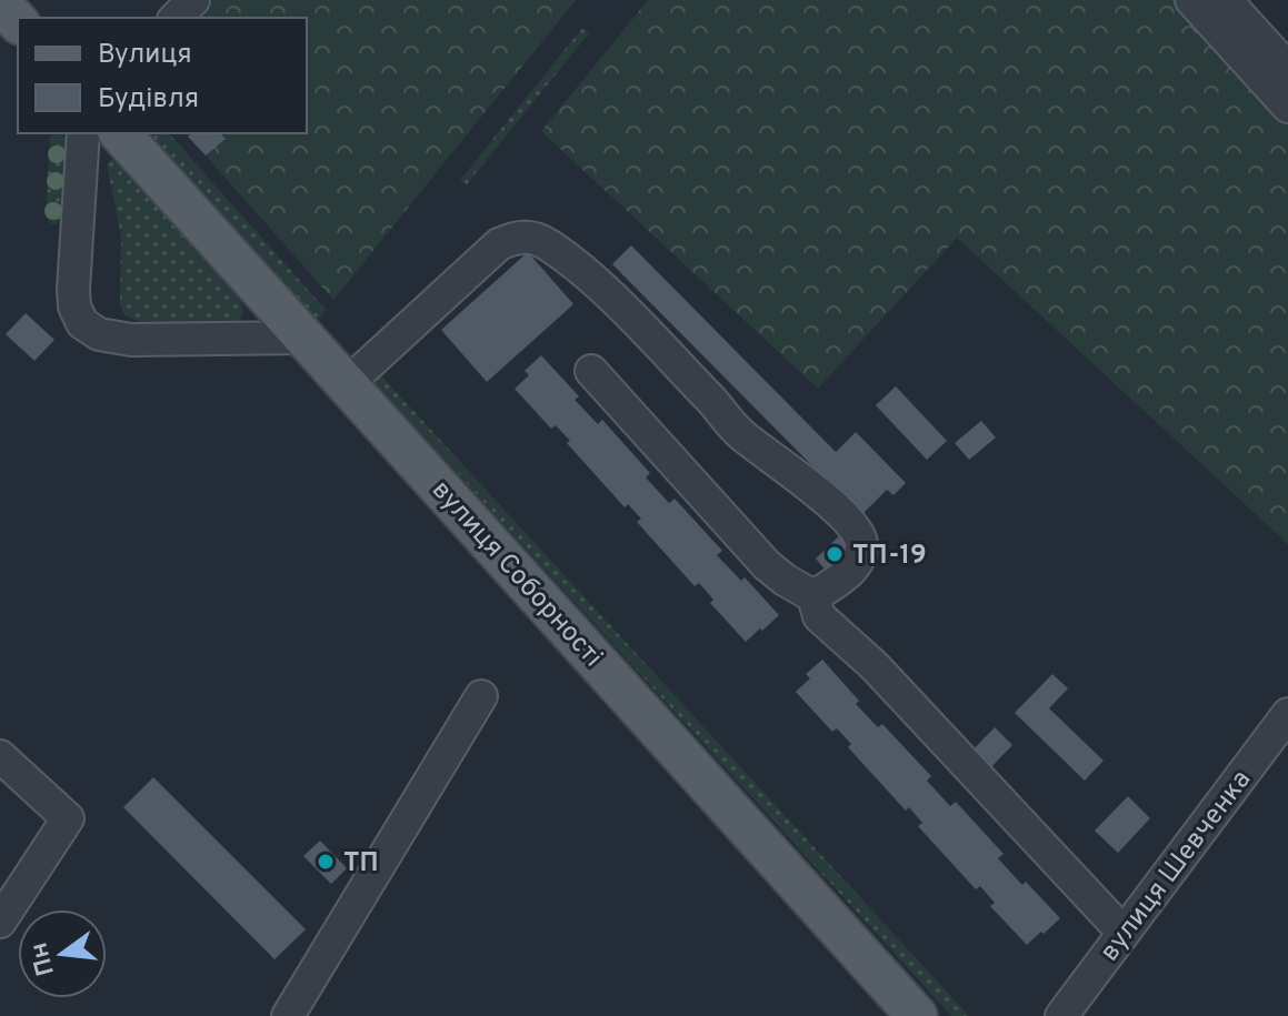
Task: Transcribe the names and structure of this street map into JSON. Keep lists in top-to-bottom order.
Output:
{
  "streets": {
    "main road": ["вулиця Соборності"],
    "street": ["вулиця Шевченка"]
  },
  "places": ["ТП-19", "ТП"],
  "legend": ["Вулиця", "Будівля"],
  "north": "left"
}
